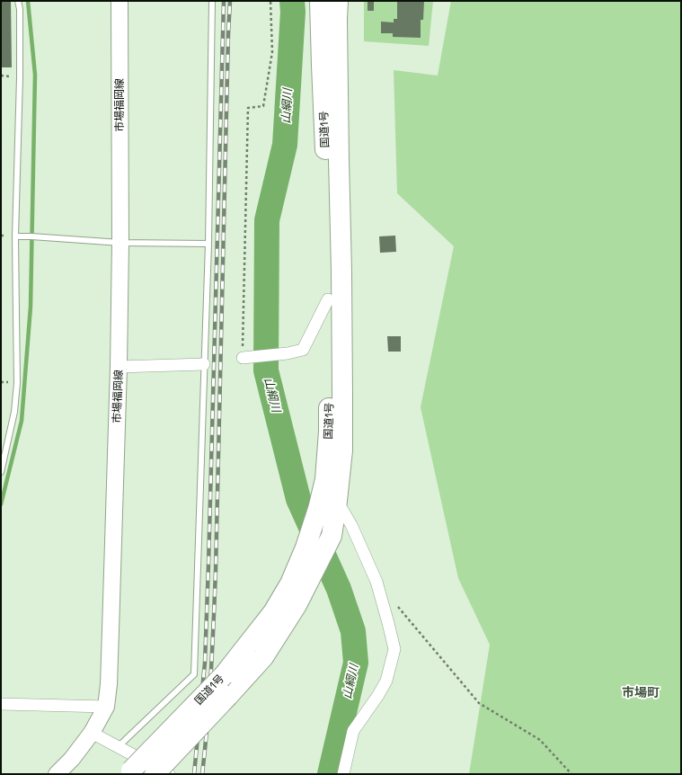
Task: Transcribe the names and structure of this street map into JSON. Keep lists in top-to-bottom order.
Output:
{
  "streets": {
    "highway": ["国道1号"],
    "main road": ["市場福岡線"]
  },
  "districts": ["市場町"],
  "water": ["山綱川"]
}
